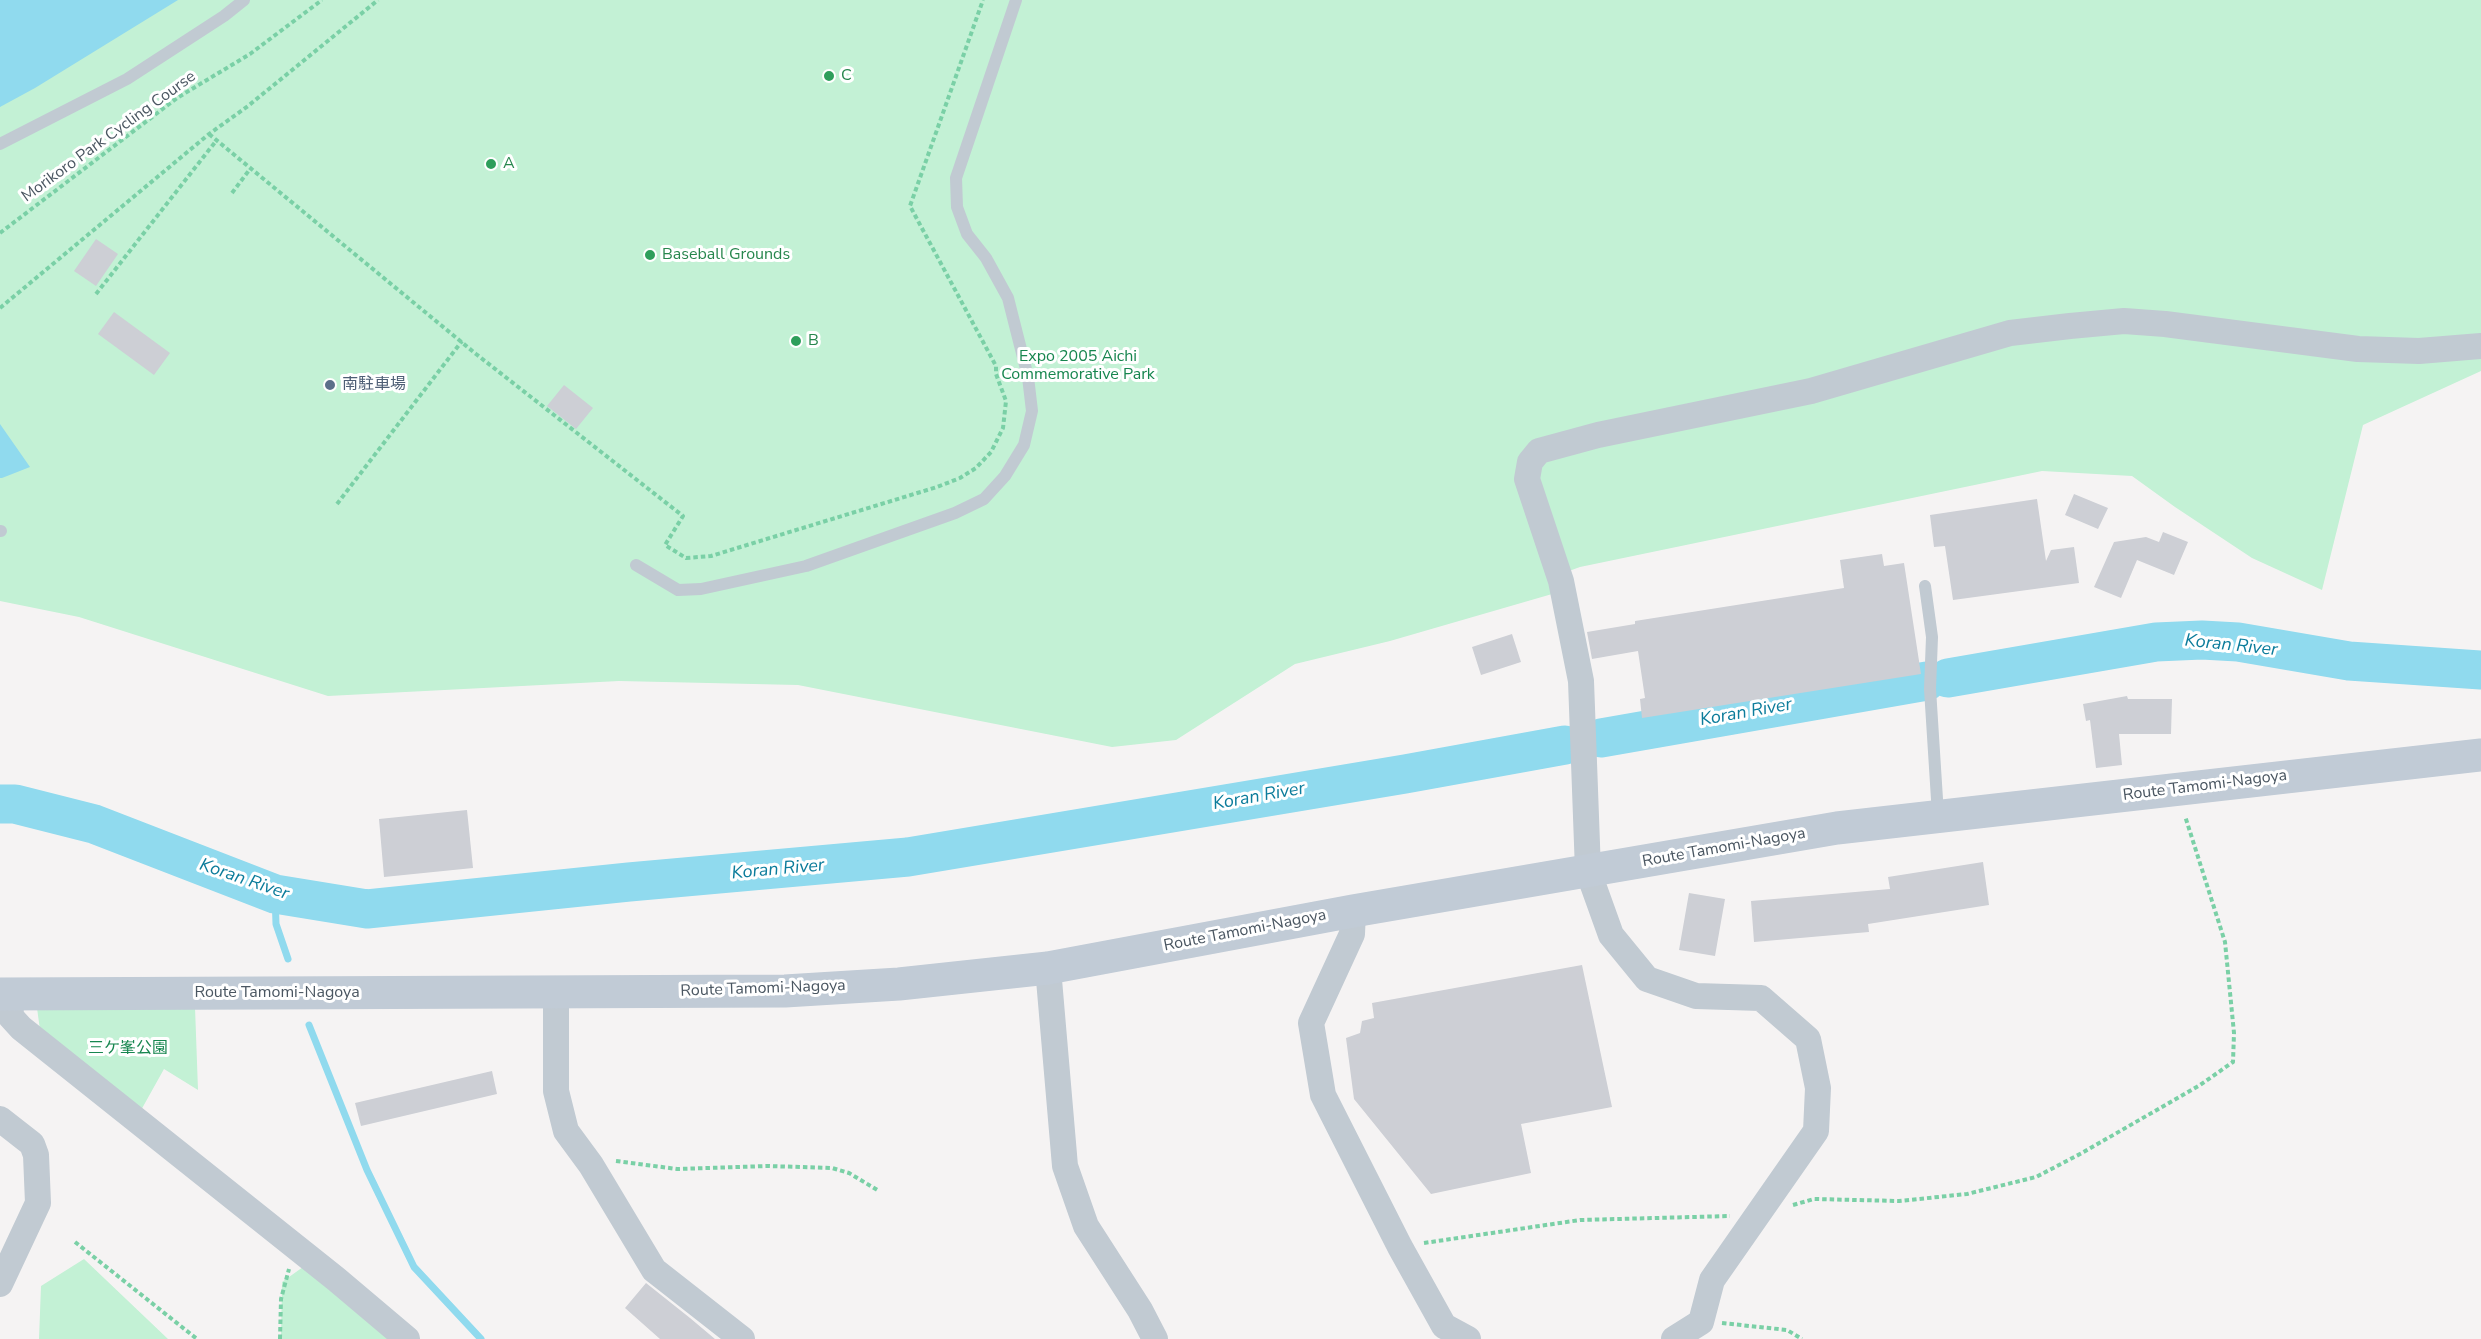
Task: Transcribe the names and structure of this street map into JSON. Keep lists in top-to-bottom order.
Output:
{
  "streets": {
    "main road": ["Route Tamomi-Nagoya"],
    "path": ["Morikoro Park Cycling Course"]
  },
  "water": ["Koran River"],
  "parks": ["Expo 2005 Aichi Commemorative Park", "三ケ峯公園"],
  "places": [
    "C",
    "A",
    "Baseball Grounds",
    "B",
    "南駐車場"
  ]
}
